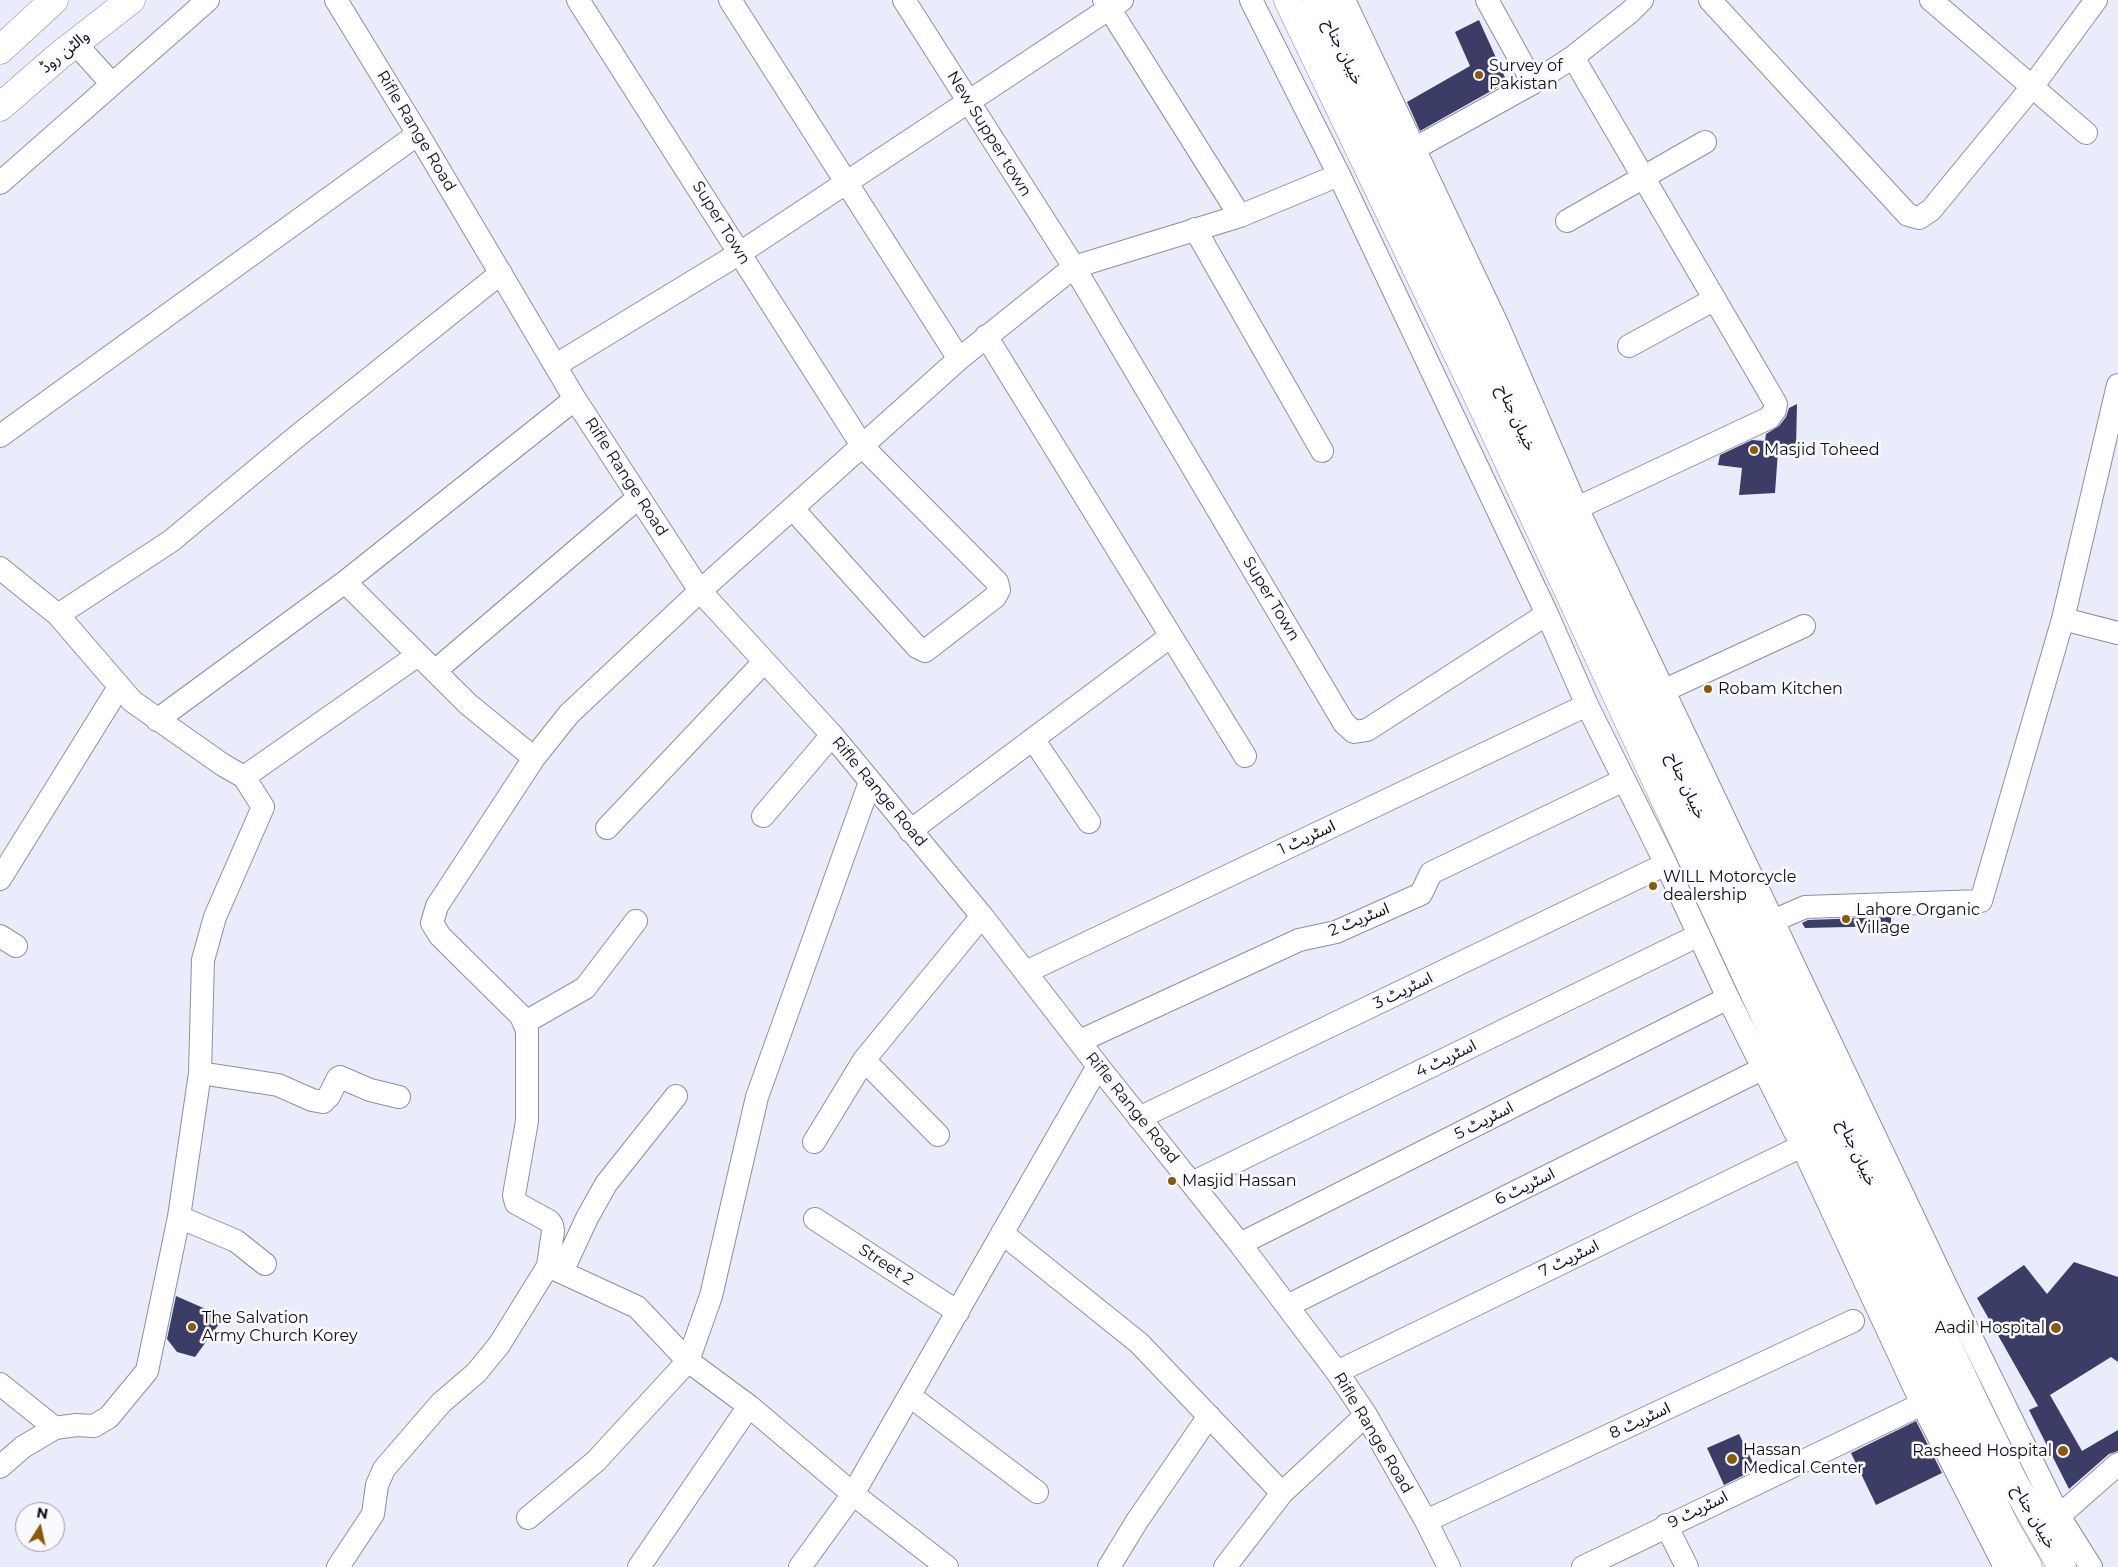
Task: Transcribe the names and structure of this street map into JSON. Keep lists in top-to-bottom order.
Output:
{
  "streets": {
    "main road": ["والٹن روڈ", "خیبان جناح"],
    "street": [
      "Rifle Range Road",
      "New Supper town",
      "Super Town",
      "اسٹریٹ 1",
      "اسٹریٹ 2",
      "اسٹریٹ 3",
      "اسٹریٹ 4",
      "اسٹریٹ 5",
      "اسٹریٹ 6",
      "اسٹریٹ 7",
      "Street 2",
      "اسٹریٹ 8",
      "اسٹریٹ 9"
    ]
  },
  "crossings": [
    ["Rifle Range Road", "اسٹریٹ 1"],
    ["Rifle Range Road", "اسٹریٹ 2"],
    ["Rifle Range Road", "اسٹریٹ 3"],
    ["Rifle Range Road", "اسٹریٹ 4"],
    ["Rifle Range Road", "اسٹریٹ 5"],
    ["Rifle Range Road", "اسٹریٹ 6"],
    ["Rifle Range Road", "اسٹریٹ 7"],
    ["Rifle Range Road", "اسٹریٹ 8"],
    ["New Supper town", "Super Town"]
  ],
  "places": [
    "Survey of Pakistan",
    "Masjid Toheed",
    "Robam Kitchen",
    "WILL Motorcycle dealership",
    "Lahore Organic Village",
    "Masjid Hassan",
    "The Salvation Army Church Korey",
    "Aadil Hospital",
    "Rasheed Hospital",
    "Hassan Medical Center"
  ],
  "north": "top"
}
